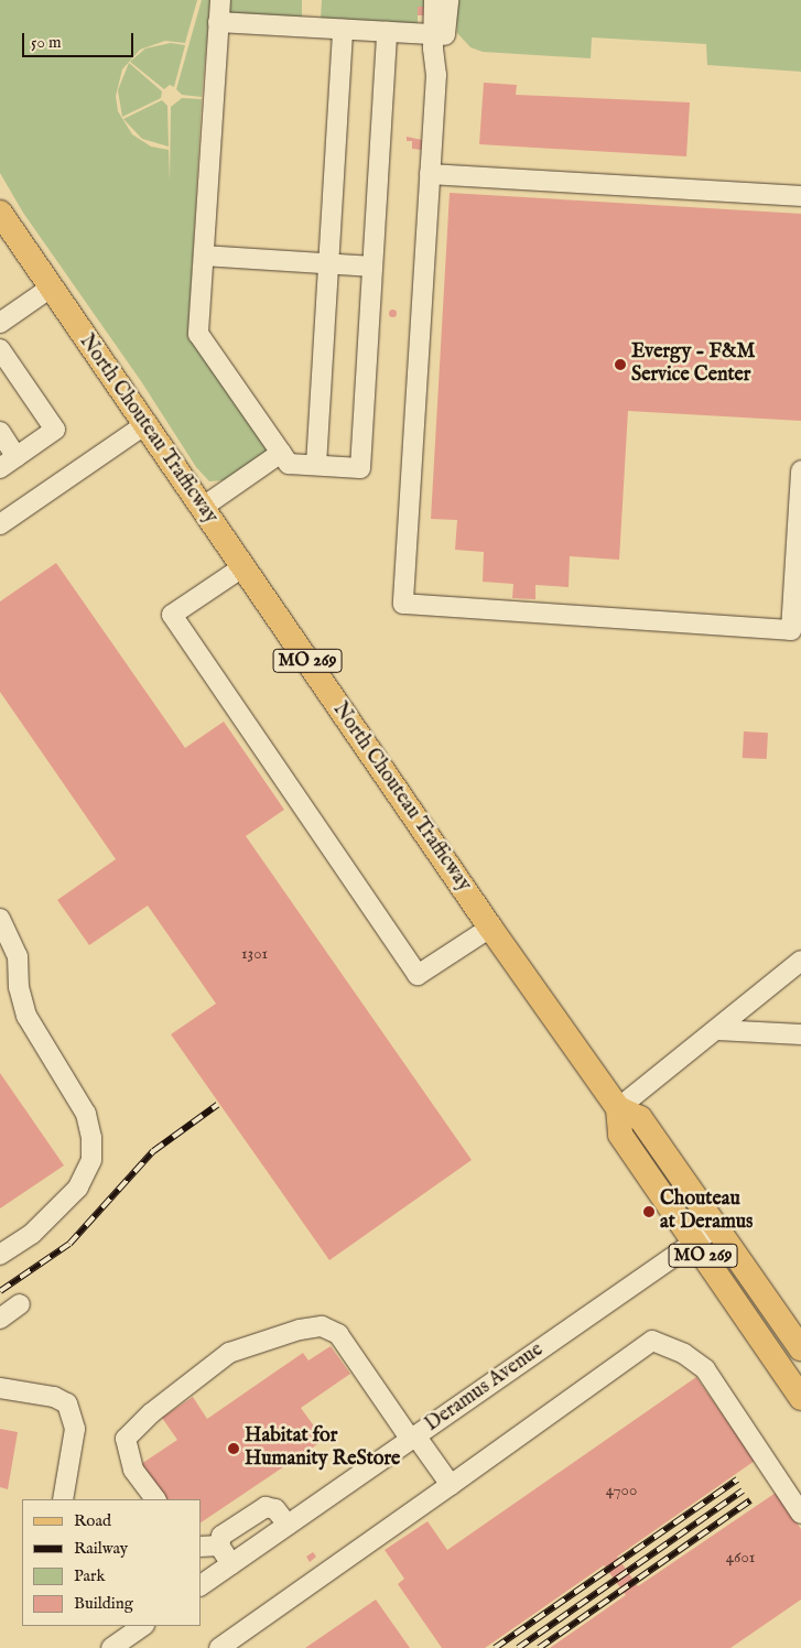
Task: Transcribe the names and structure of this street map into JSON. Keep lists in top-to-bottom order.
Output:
{
  "streets": {
    "main road": ["North Chouteau Trafficway", "MO 269"],
    "street": ["Deramus Avenue"]
  },
  "crossings": [
    ["North Chouteau Trafficway", "Deramus Avenue"]
  ],
  "places": ["Evergy - F&M Service Center", "Chouteau at Deramus", "Habitat for Humanity ReStore"],
  "house_numbers": ["1301", "4700", "4601"],
  "legend": [
    "Road",
    "Railway",
    "Park",
    "Building"
  ],
  "scale_bar": "50 m"
}
